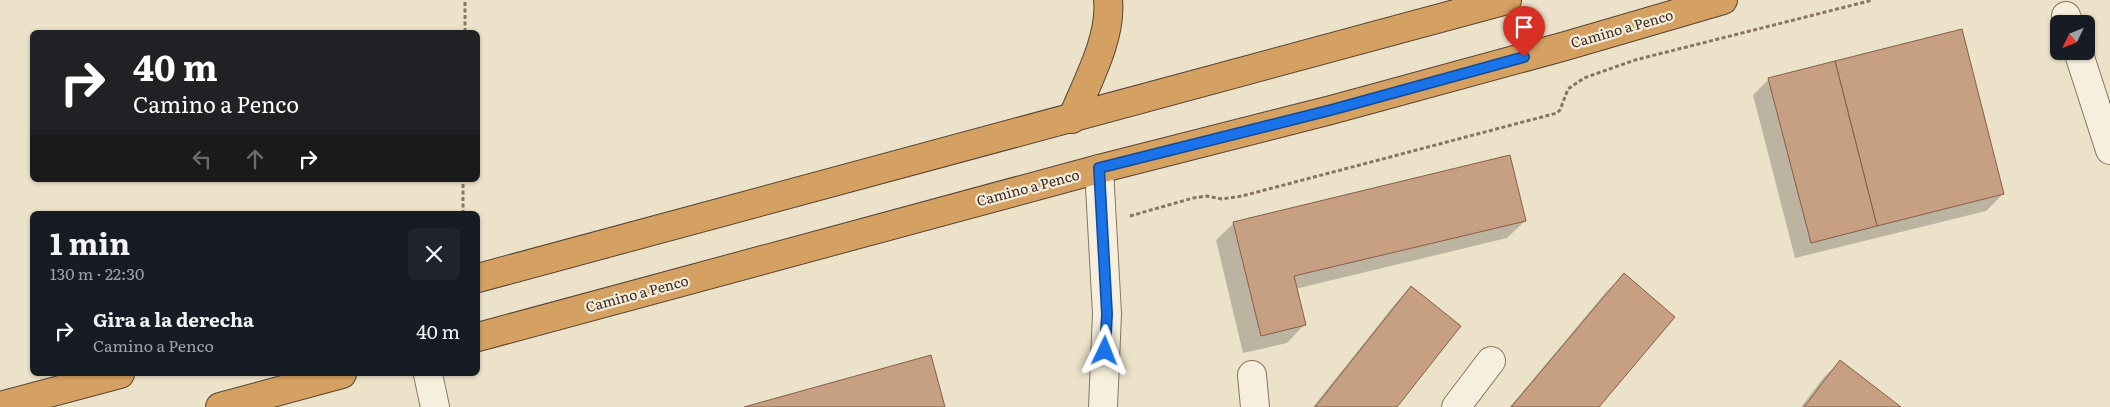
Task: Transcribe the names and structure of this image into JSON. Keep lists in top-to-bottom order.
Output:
{
  "streets": {
    "highway": ["Camino a Penco"]
  },
  "north": "bottom left",
  "page": {
    "turn": ["40 m", "Camino a Penco"],
    "heading": ["1 min", "130 m · 22:30"],
    "list": [
      {
        "name": "Gira a la derecha",
        "note": "Camino a Penco",
        "value": "40 m"
      }
    ]
  }
}
